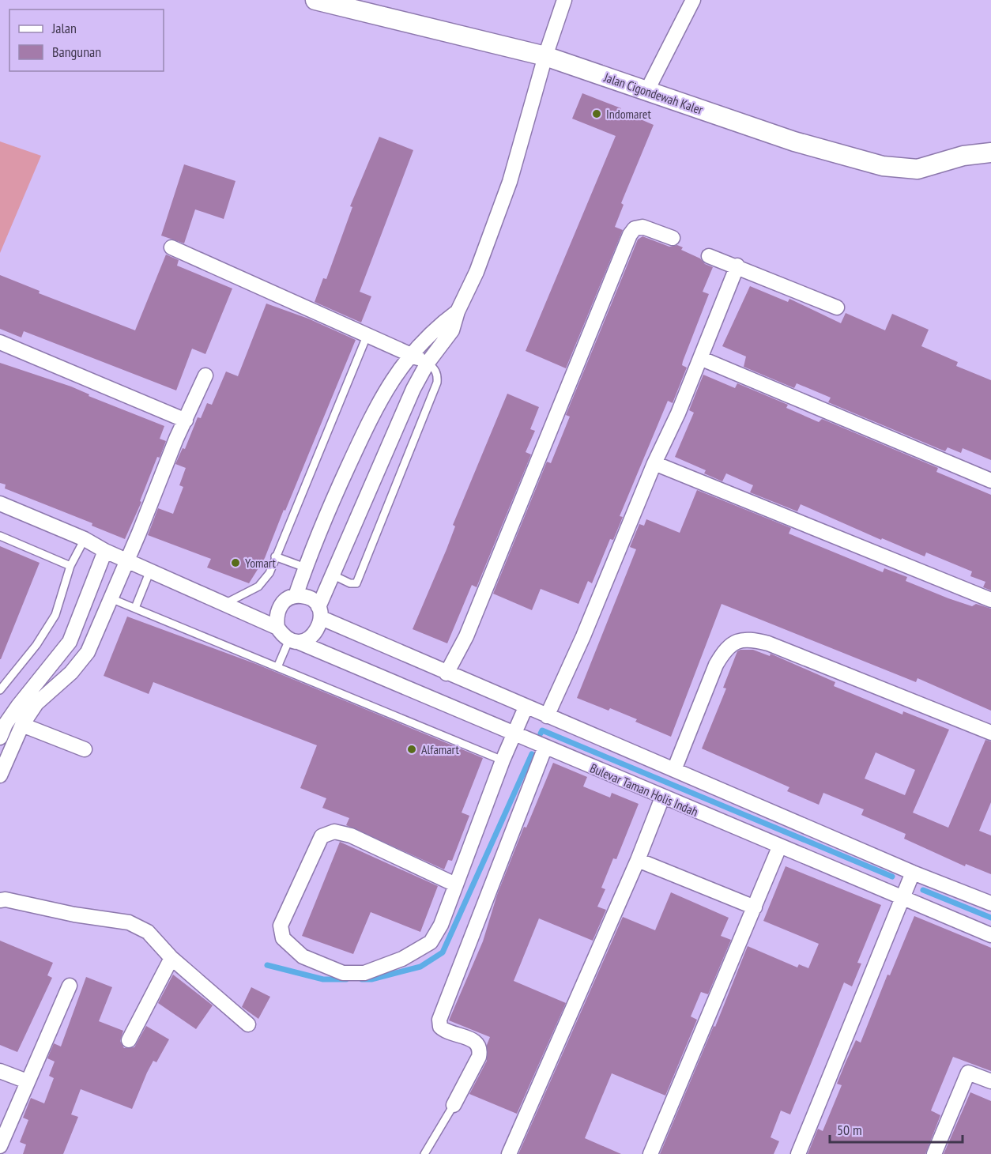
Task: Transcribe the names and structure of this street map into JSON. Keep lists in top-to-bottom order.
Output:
{
  "streets": {
    "main road": ["Jalan Cigondewah Kaler"],
    "street": ["Bulevar Taman Holis Indah"]
  },
  "places": ["Indomaret", "Yomart", "Alfamart"],
  "legend": ["Jalan", "Bangunan"],
  "scale_bar": "50 m"
}
